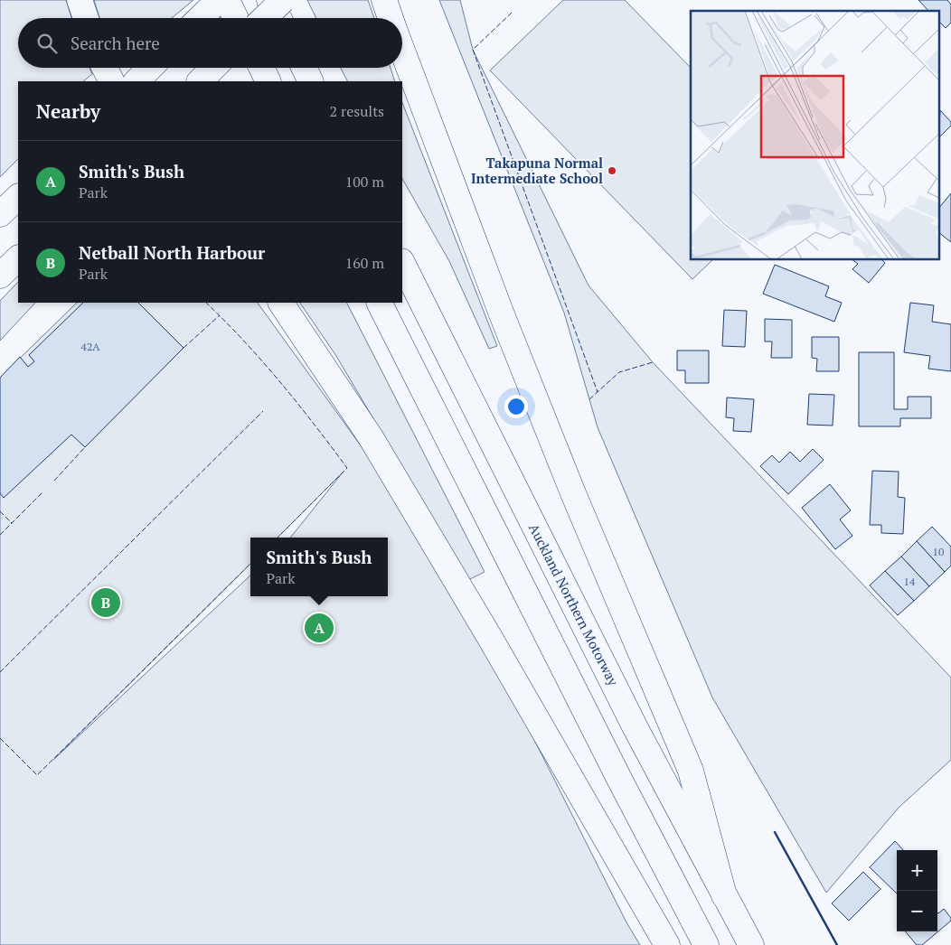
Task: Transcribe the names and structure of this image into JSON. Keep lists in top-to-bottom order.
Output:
{
  "streets": {
    "main road": ["Auckland Northern Motorway"]
  },
  "places": ["Takapuna Normal Intermediate School"],
  "house_numbers": ["42A", "10", "14"],
  "page": {
    "search": "Search here",
    "heading": ["Nearby", "2 results"],
    "list": [
      {
        "mark": "A",
        "name": "Smith's Bush",
        "note": "Park",
        "value": "100 m"
      },
      {
        "mark": "B",
        "name": "Netball North Harbour",
        "note": "Park",
        "value": "160 m"
      }
    ],
    "popup": ["Smith's Bush", "Park"],
    "pins": ["B", "A"],
    "map_buttons": ["+", "−"]
  }
}
